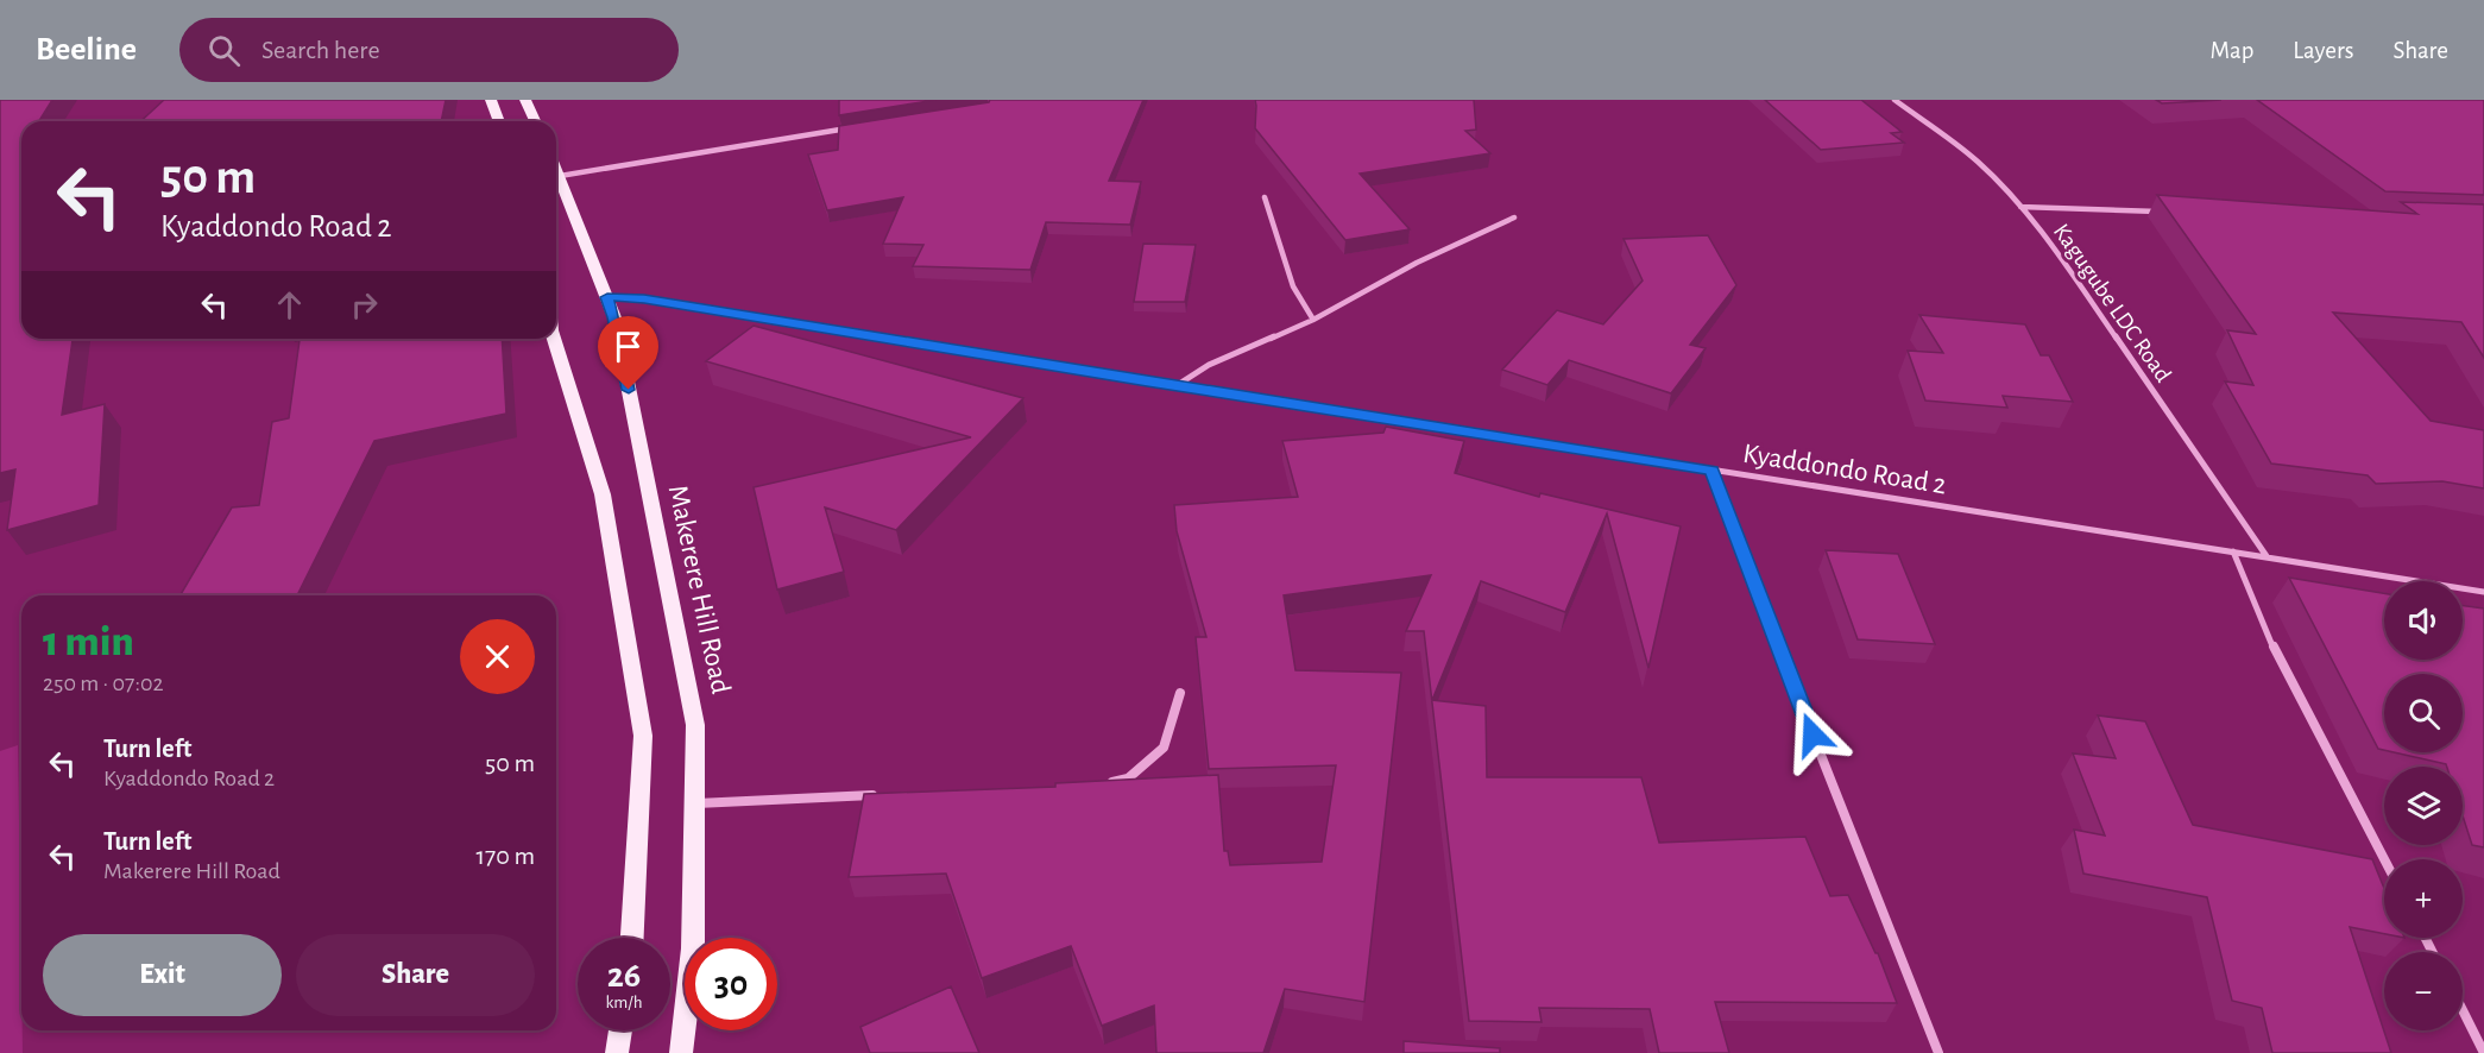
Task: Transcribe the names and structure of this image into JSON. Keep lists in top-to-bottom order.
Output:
{
  "streets": {
    "main road": ["Makerere Hill Road"],
    "street": ["Kagugube LDC Road", "Kyaddondo Road 2"]
  },
  "crossings": [
    ["Kagugube LDC Road", "Kyaddondo Road 2"],
    ["Kyaddondo Road 2", "Makerere Hill Road"]
  ],
  "page": {
    "header": "Beeline",
    "search": "Search here",
    "nav": ["Map", "Layers", "Share"],
    "turn": ["50 m", "Kyaddondo Road 2"],
    "map_buttons": ["+", "−"],
    "heading": ["1 min", "250 m · 07:02"],
    "list": [
      {
        "name": "Turn left",
        "note": "Kyaddondo Road 2",
        "value": "50 m"
      },
      {
        "name": "Turn left",
        "note": "Makerere Hill Road",
        "value": "170 m"
      }
    ],
    "buttons": ["Exit", "Share"],
    "speed": "26 km/h",
    "limit": "30"
  }
}
